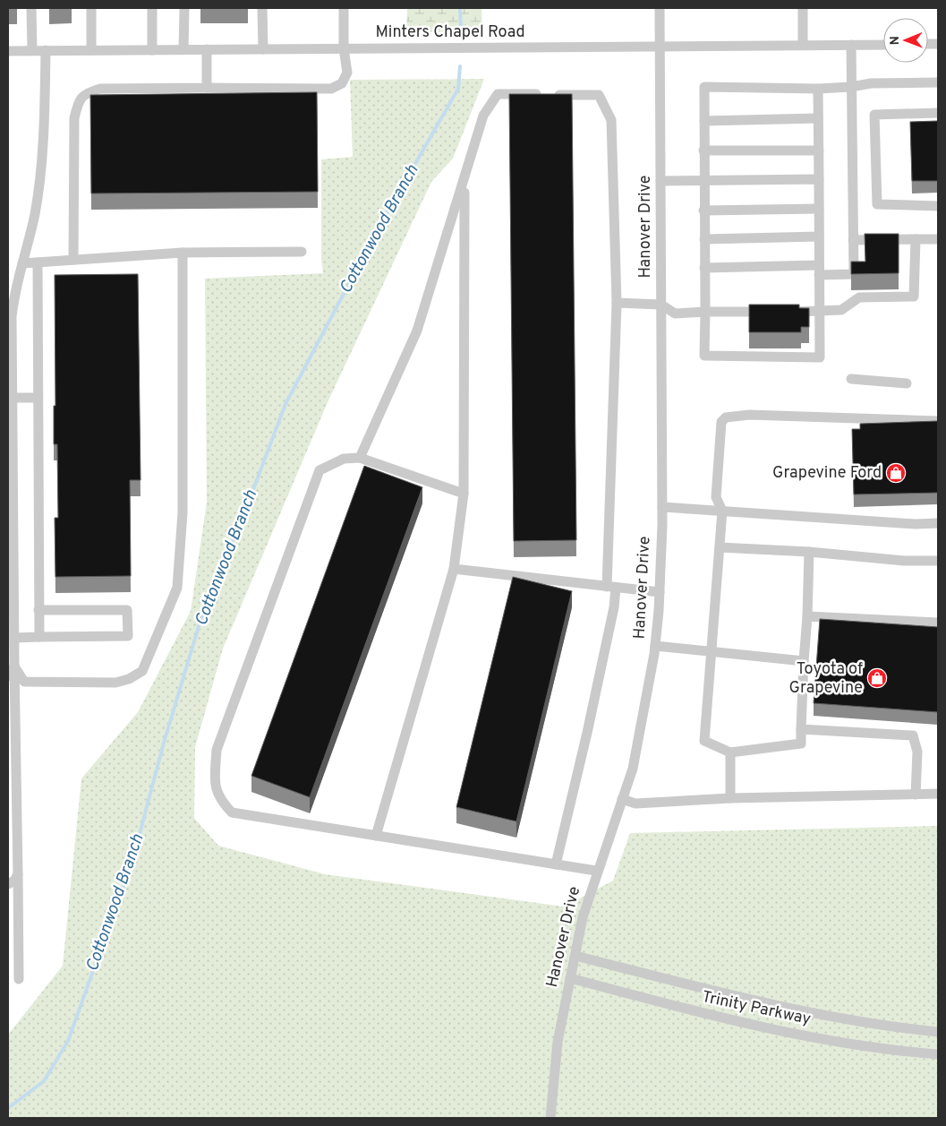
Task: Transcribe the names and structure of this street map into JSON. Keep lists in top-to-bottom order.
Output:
{
  "streets": {
    "street": ["Minters Chapel Road", "Hanover Drive", "Trinity Parkway"]
  },
  "crossings": [
    ["Minters Chapel Road", "Hanover Drive"],
    ["Hanover Drive", "Trinity Parkway"]
  ],
  "water": ["Cottonwood Branch"],
  "places": {
    "shop": ["Grapevine Ford", "Toyota of Grapevine"]
  },
  "north": "left"
}
